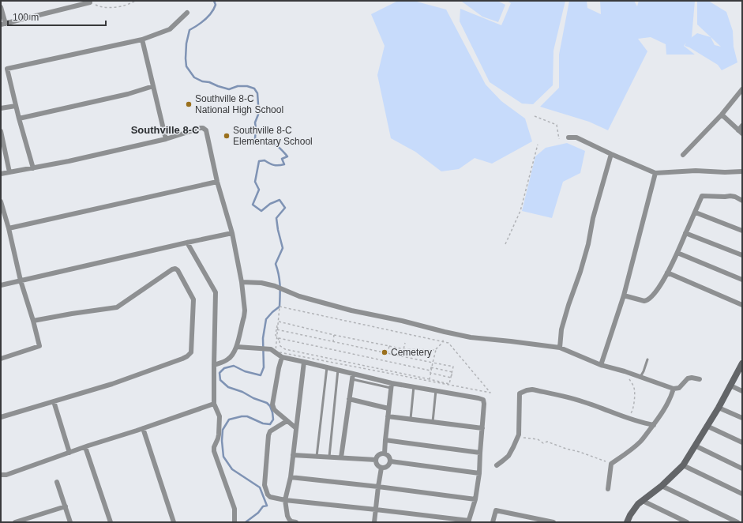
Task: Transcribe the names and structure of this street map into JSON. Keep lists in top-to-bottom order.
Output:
{
  "districts": ["Southville 8-C"],
  "places": ["Southville 8-C National High School", "Southville 8-C Elementary School", "Cemetery"],
  "scale_bar": "100 m"
}
